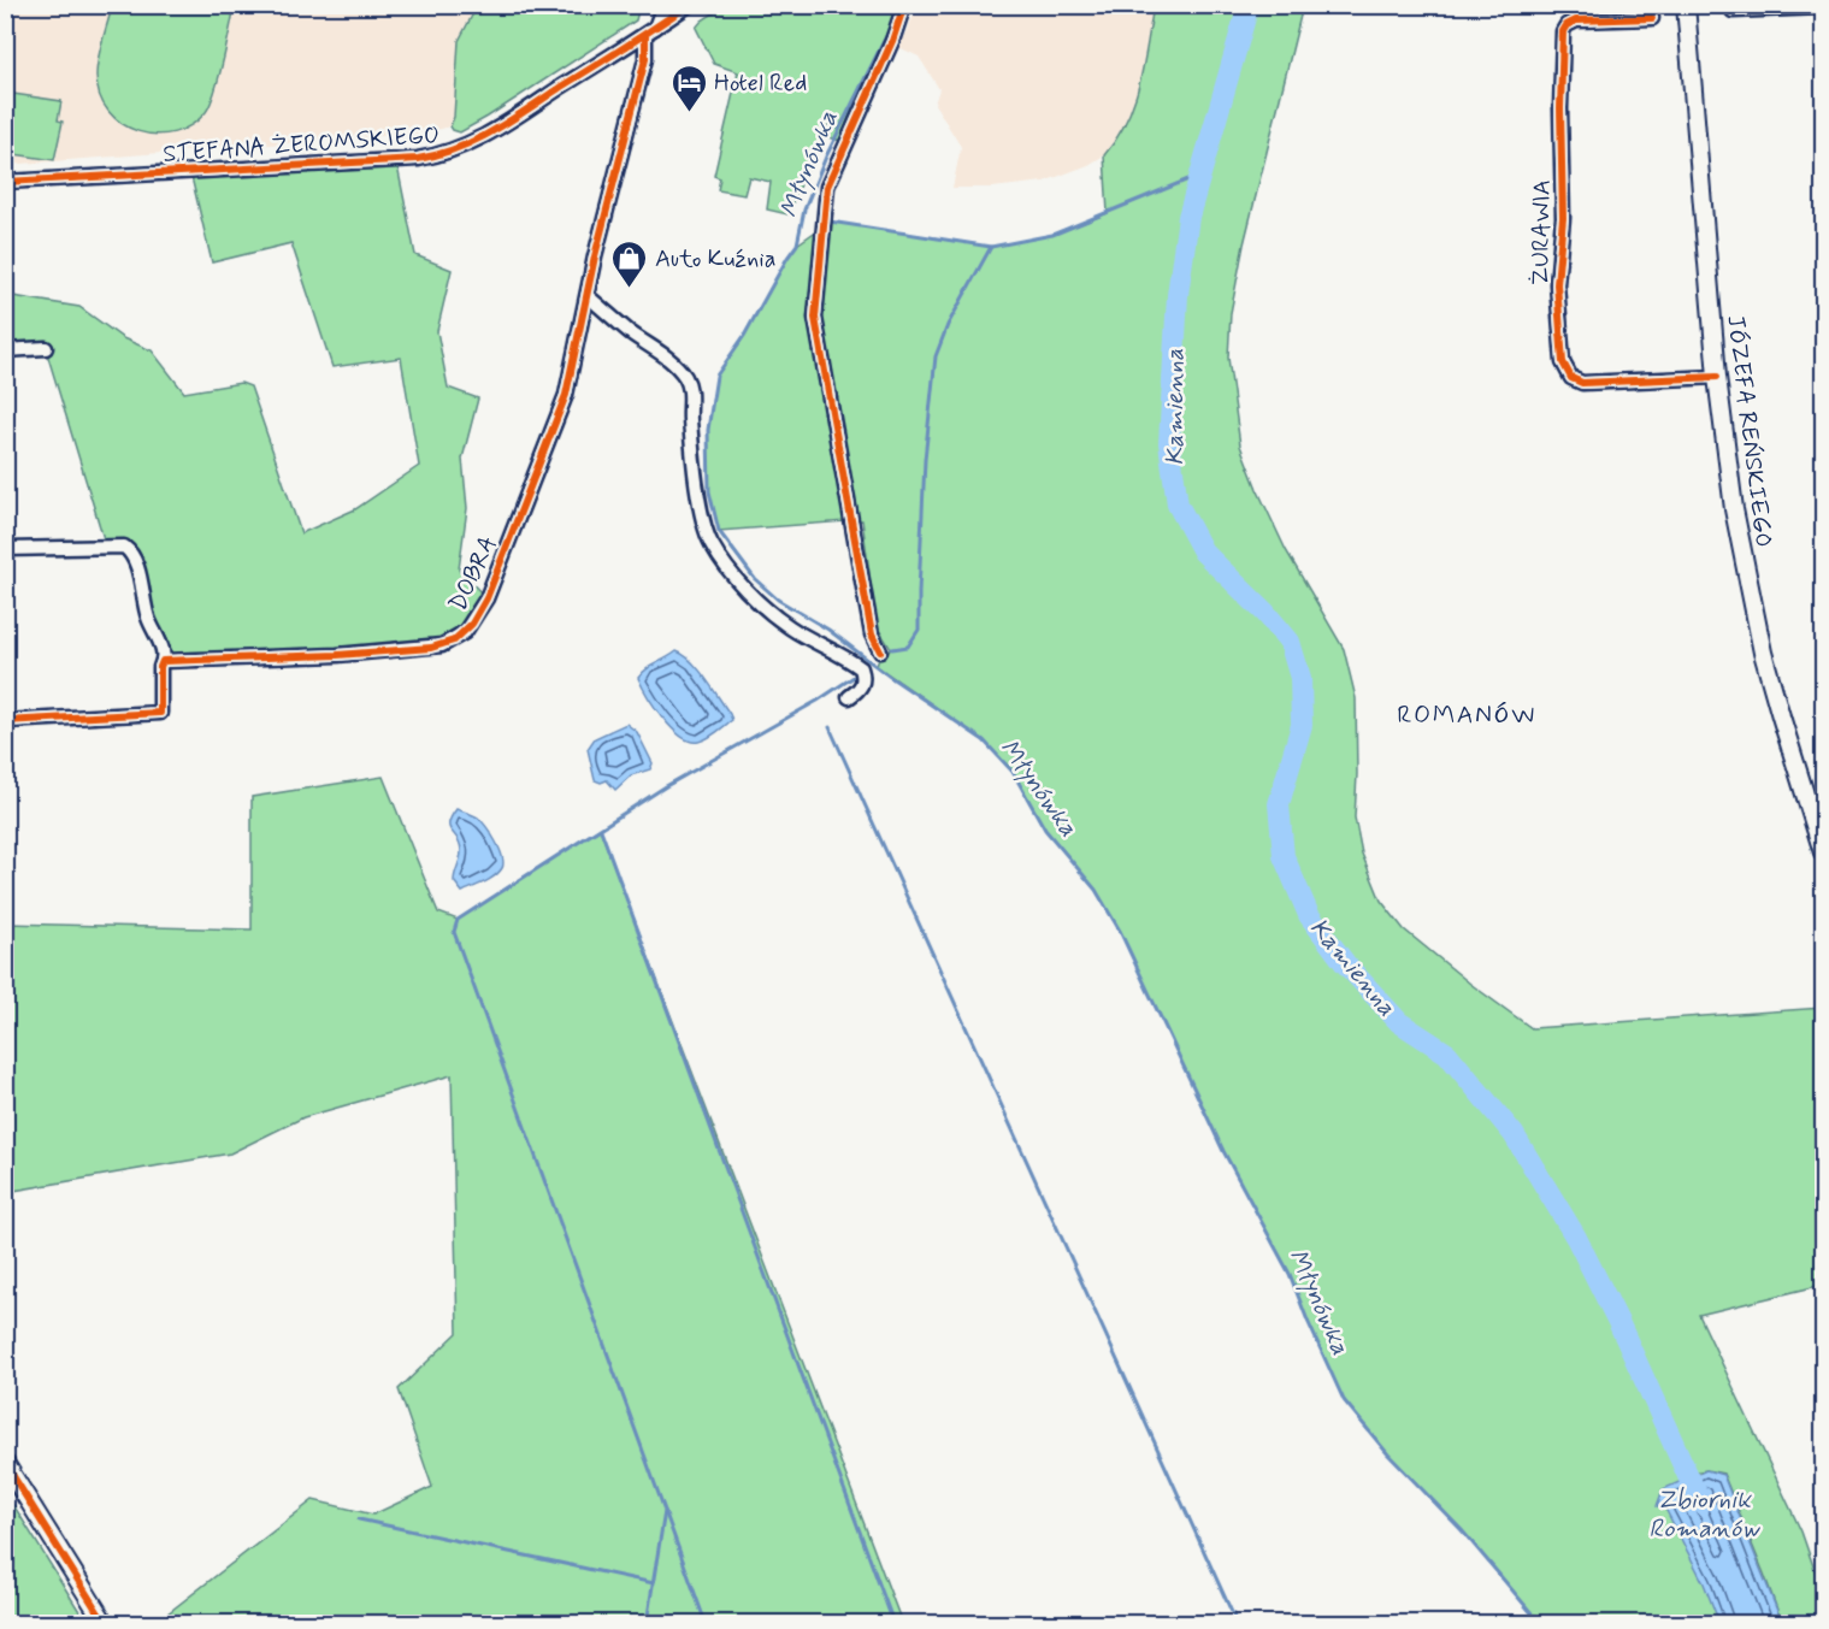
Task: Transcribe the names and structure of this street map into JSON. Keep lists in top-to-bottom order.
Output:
{
  "streets": {
    "main road": ["JÓZEFA REŃSKIEGO"],
    "street": ["STEFANA ŻEROMSKIEGO", "ŻURAWIA", "DOBRA"]
  },
  "crossings": [
    ["STEFANA ŻEROMSKIEGO", "DOBRA"],
    ["ŻURAWIA", "JÓZEFA REŃSKIEGO"]
  ],
  "districts": ["ROMANÓW"],
  "water": ["Młynówka", "Kamienna", "Zbiornik Romanów"],
  "places": {
    "hotel": ["Hotel Red"],
    "shop": ["Auto Kuźnia"]
  }
}
